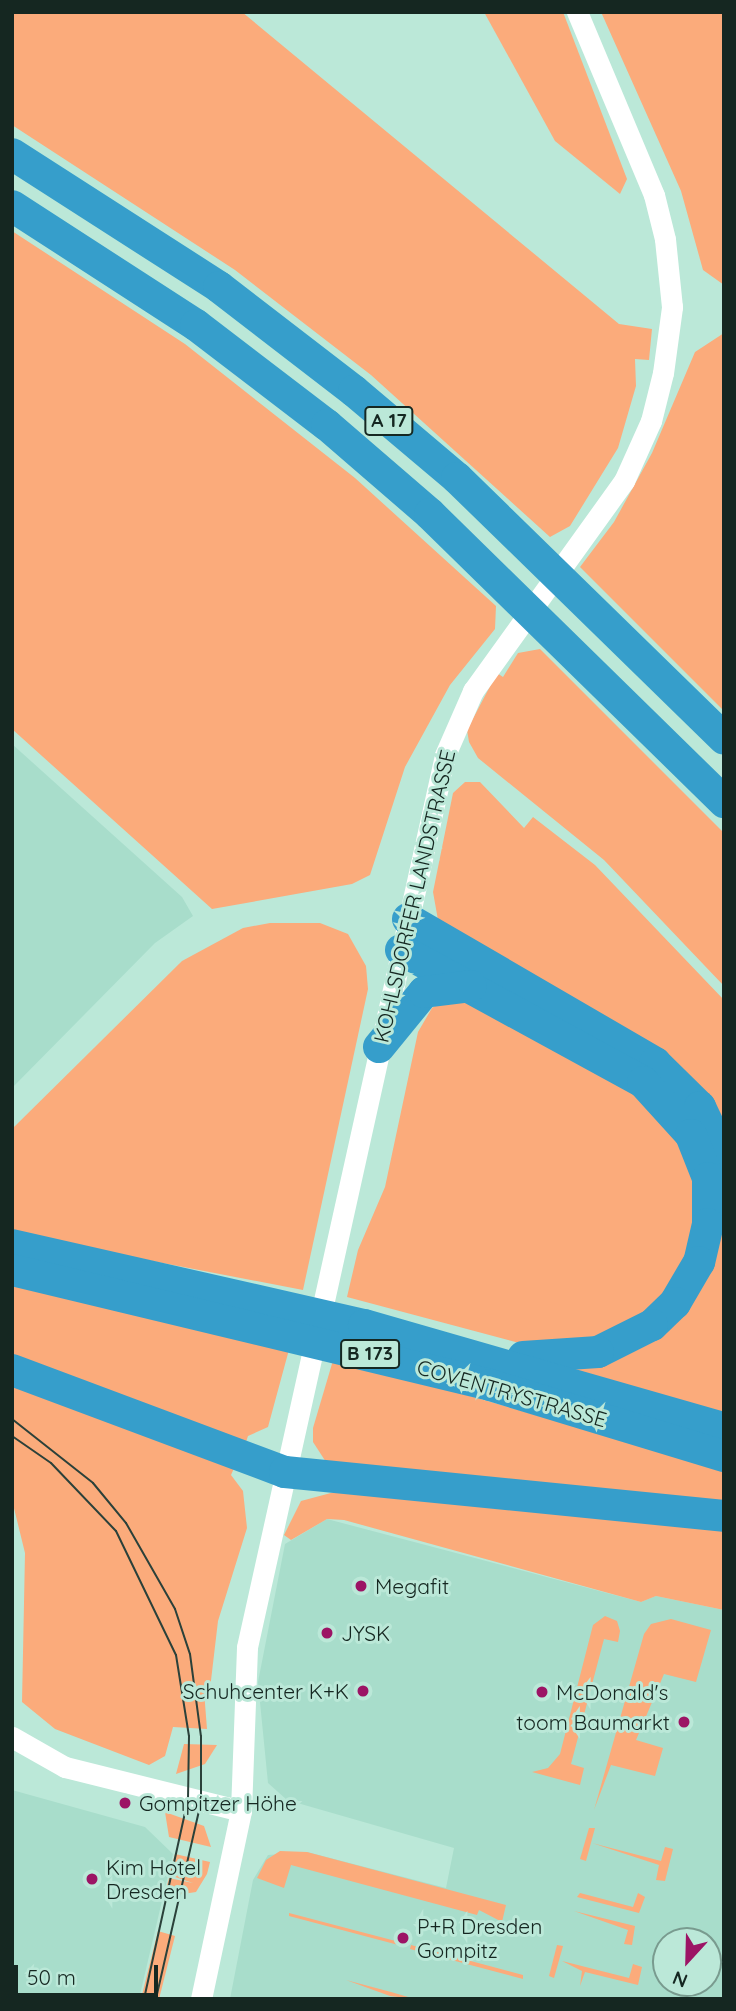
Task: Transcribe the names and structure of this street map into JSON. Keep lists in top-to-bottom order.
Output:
{
  "streets": {
    "highway": ["A 17", "B 173", "COVENTRYSTRASSE"],
    "street": ["KOHLSDORFER LANDSTRASSE"]
  },
  "places": [
    "Megafit",
    "JYSK",
    "Schuhcenter K+K",
    "McDonald's",
    "toom Baumarkt",
    "Gompitzer Höhe",
    "Kim Hotel Dresden",
    "P+R Dresden Gompitz"
  ],
  "scale_bar": "50 m",
  "north": "bottom"
}
